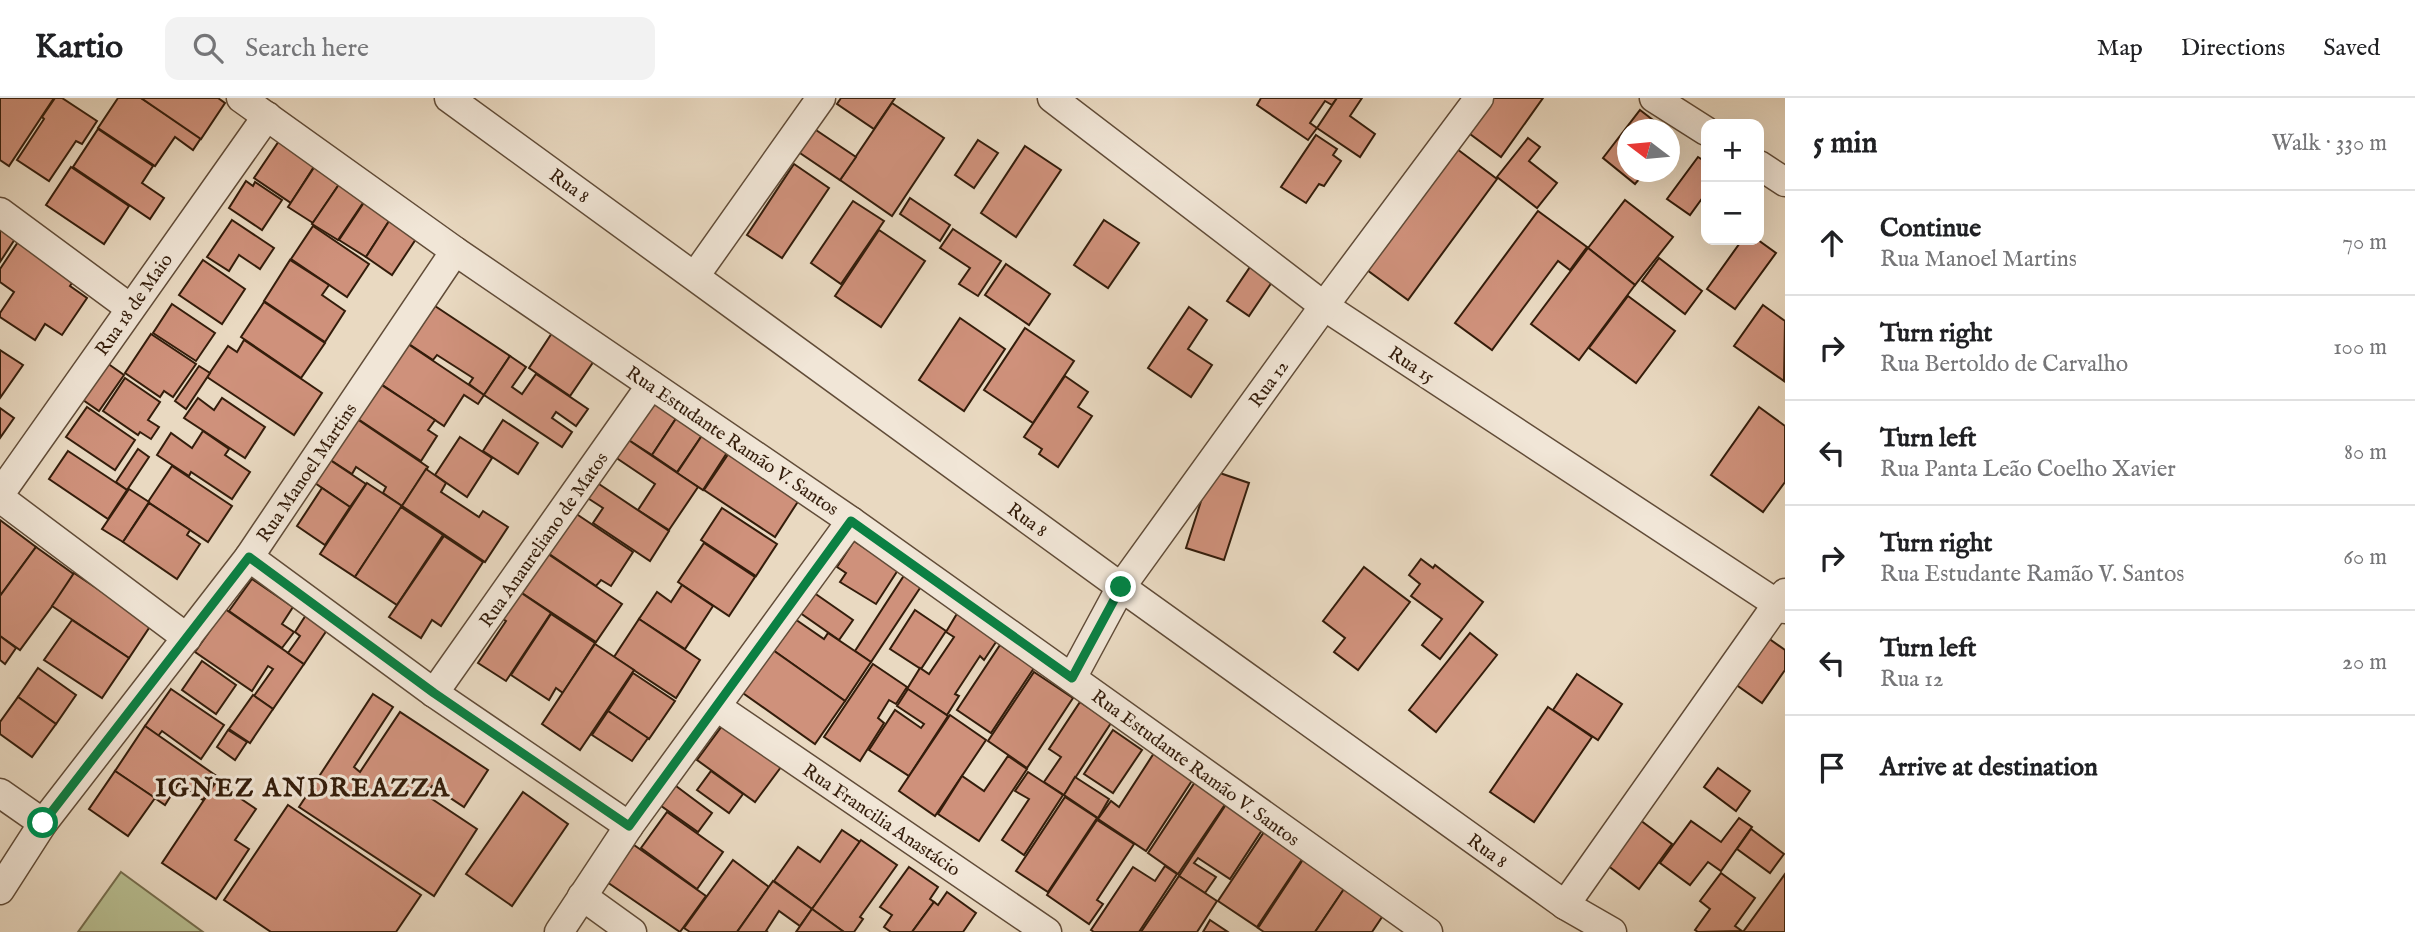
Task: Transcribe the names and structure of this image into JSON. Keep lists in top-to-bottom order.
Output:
{
  "streets": {
    "street": [
      "Rua 8",
      "Rua 18 de Maio",
      "Rua 15",
      "Rua 12",
      "Rua Estudante Ramão V. Santos",
      "Rua Manoel Martins",
      "Rua Anaureliano de Matos",
      "Rua Francilia Anastácio"
    ]
  },
  "crossings": [
    ["Rua 8", "Rua 12"],
    ["Rua 18 de Maio", "Rua Estudante Ramão V. Santos"],
    ["Rua 15", "Rua 12"],
    ["Rua 12", "Rua Estudante Ramão V. Santos"],
    ["Rua Estudante Ramão V. Santos", "Rua Manoel Martins"],
    ["Rua Estudante Ramão V. Santos", "Rua Anaureliano de Matos"]
  ],
  "districts": ["IGNEZ ANDREAZZA"],
  "north": "left",
  "page": {
    "header": "Kartio",
    "search": "Search here",
    "nav": ["Map", "Directions", "Saved"],
    "heading": ["5 min", "Walk · 330 m"],
    "map_buttons": ["+", "−"],
    "list": [
      ["Continue", "Rua Manoel Martins", "70 m"],
      ["Turn right", "Rua Bertoldo de Carvalho", "100 m"],
      ["Turn left", "Rua Panta Leão Coelho Xavier", "80 m"],
      ["Turn right", "Rua Estudante Ramão V. Santos", "60 m"],
      ["Turn left", "Rua 12", "20 m"],
      "Arrive at destination"
    ]
  }
}
